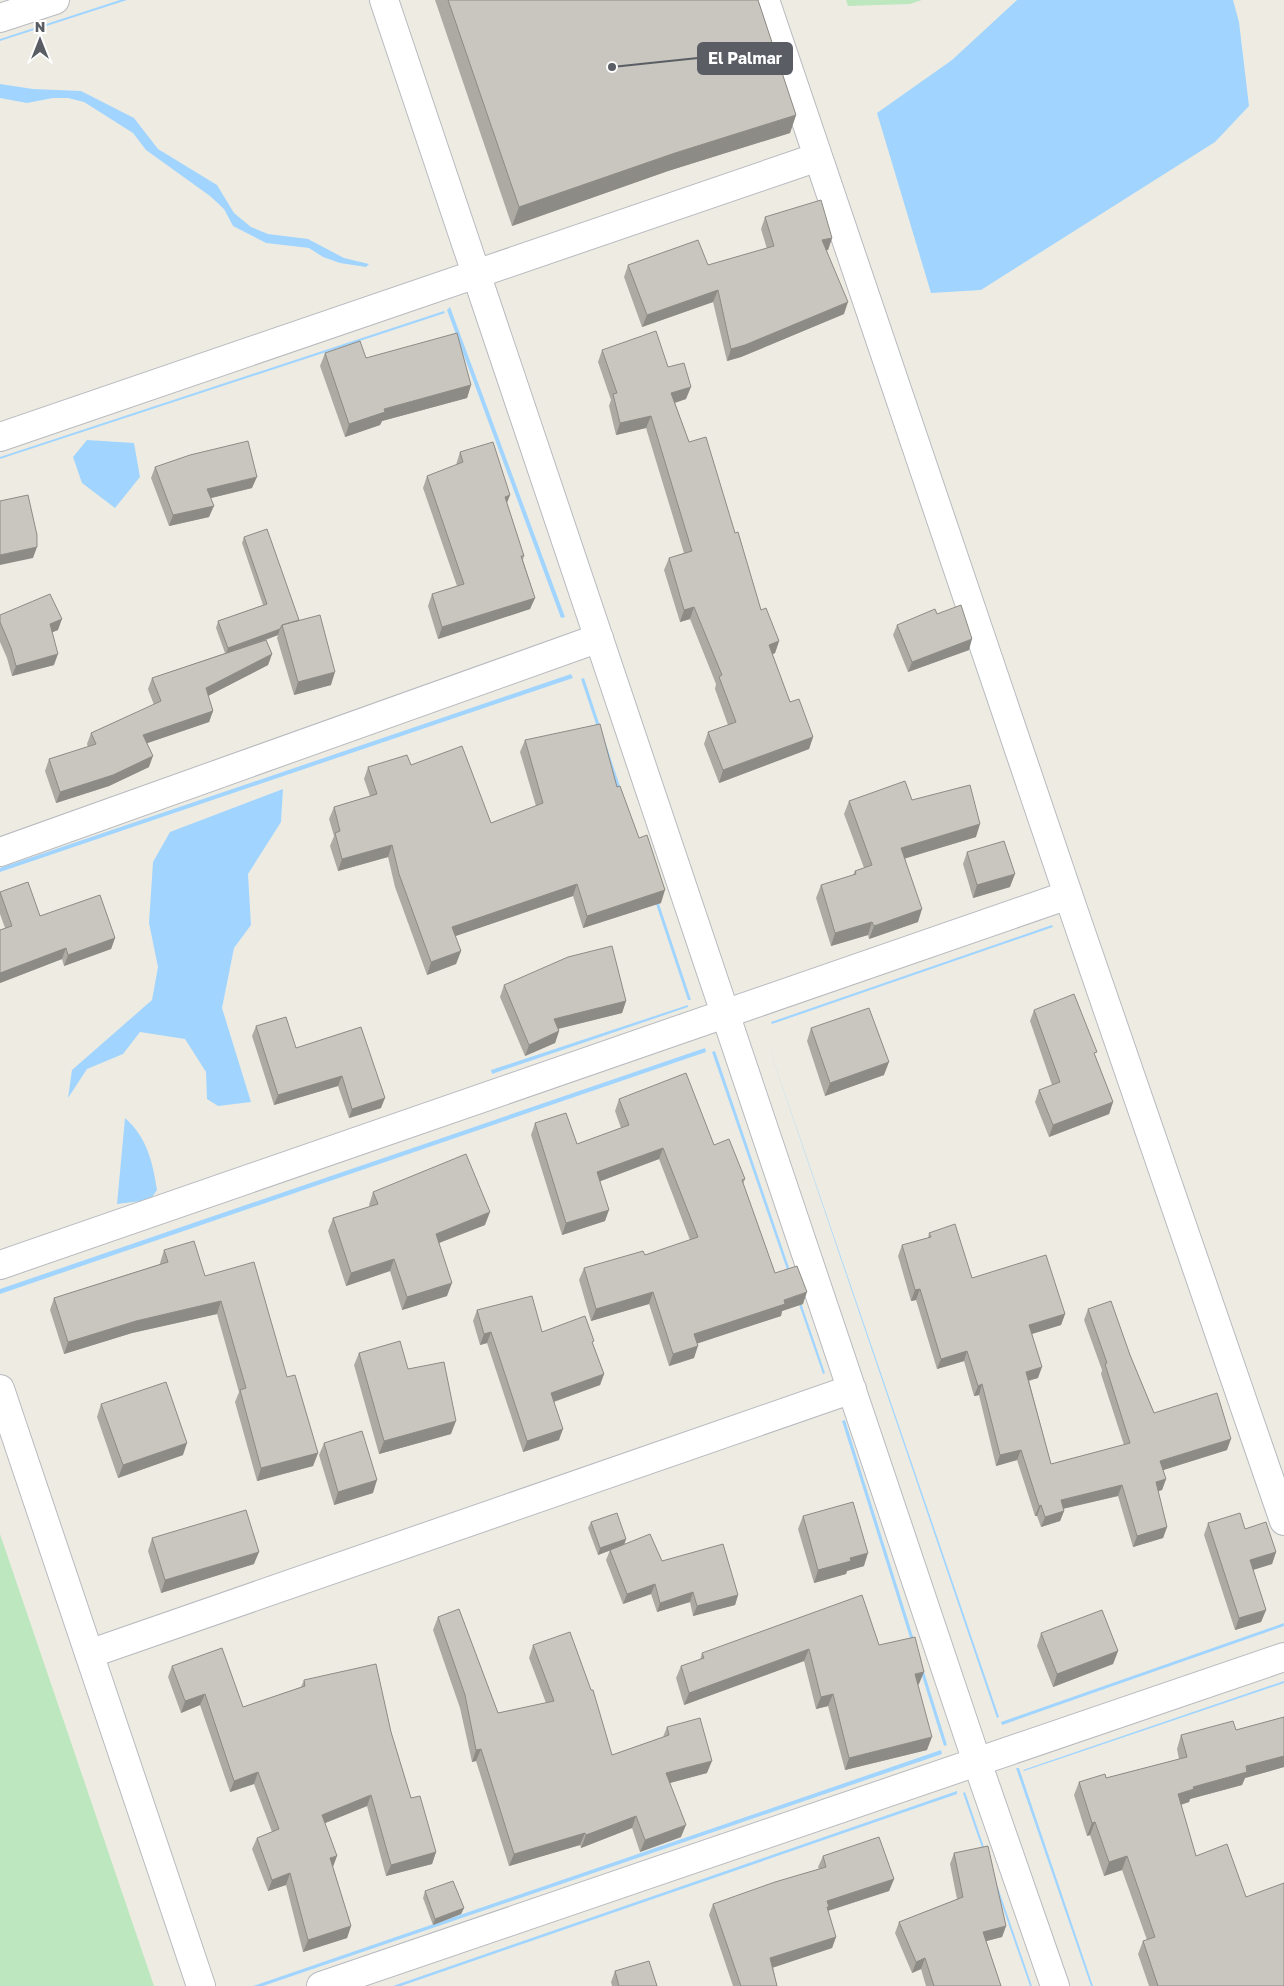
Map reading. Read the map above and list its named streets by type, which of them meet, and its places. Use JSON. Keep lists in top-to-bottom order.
{
  "places": ["El Palmar"],
  "north": "top"
}
